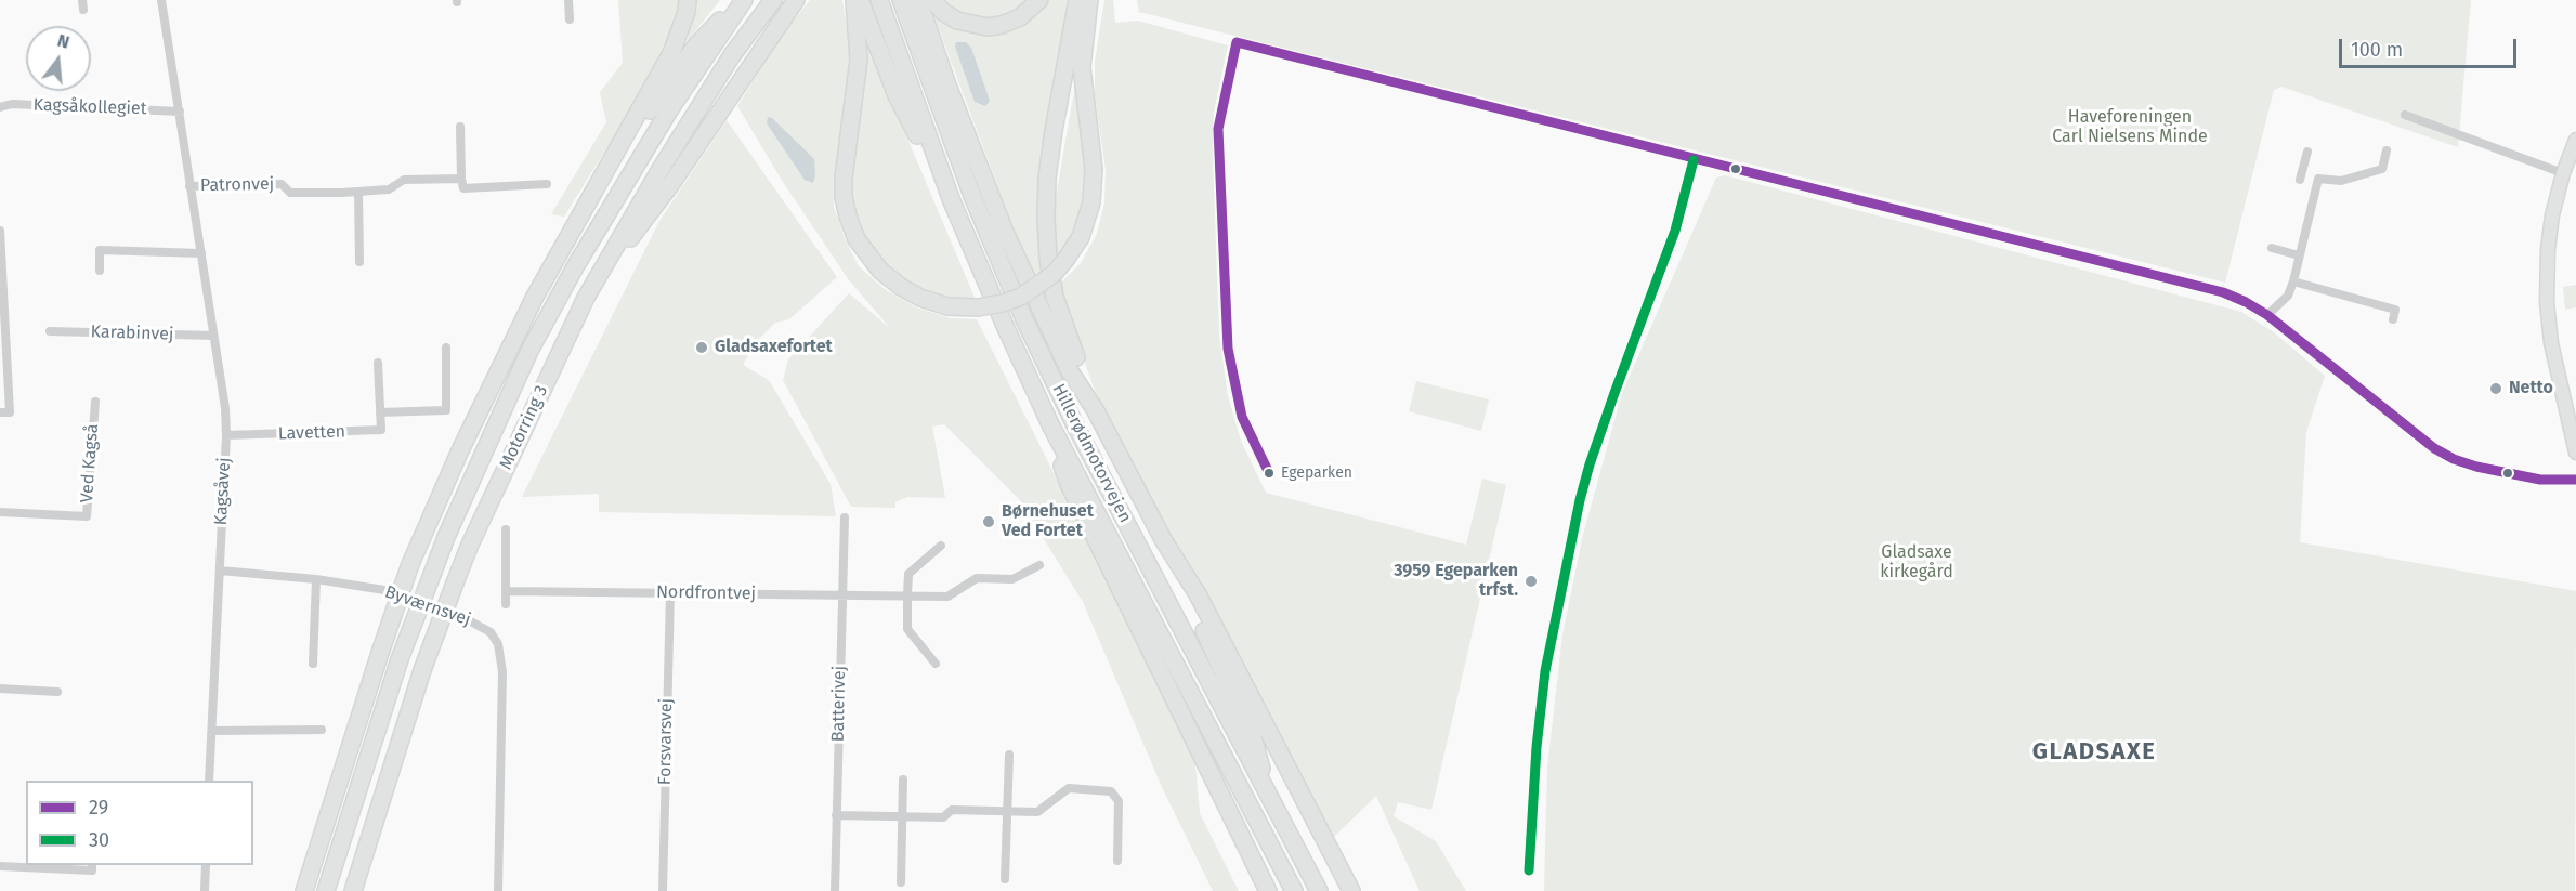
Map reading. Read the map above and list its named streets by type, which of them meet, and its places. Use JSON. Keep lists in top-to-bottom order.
{
  "streets": {
    "highway": ["Motorring 3", "Hillerødmotorvejen"],
    "street": [
      "Kagsåkollegiet",
      "Patronvej",
      "Karabinvej",
      "Lavetten",
      "Ved Kagså",
      "Kagsåvej",
      "Nordfrontvej",
      "Byværnsvej",
      "Batterivej",
      "Forsvarsvej"
    ]
  },
  "crossings": [
    ["Kagsåkollegiet", "Kagsåvej"],
    ["Patronvej", "Kagsåvej"],
    ["Karabinvej", "Kagsåvej"],
    ["Lavetten", "Kagsåvej"],
    ["Kagsåvej", "Byværnsvej"],
    ["Nordfrontvej", "Batterivej"],
    ["Nordfrontvej", "Forsvarsvej"]
  ],
  "districts": ["GLADSAXE"],
  "parks": ["Haveforeningen Carl Nielsens Minde", "Gladsaxe kirkegård"],
  "places": [
    "Gladsaxefortet",
    "Netto",
    "Egeparken",
    "Børnehuset Ved Fortet",
    "3959 Egeparken trfst."
  ],
  "lines": ["transit line 29", "transit line 30"],
  "legend": ["29", "30"],
  "scale_bar": "100 m",
  "north": "top"
}
